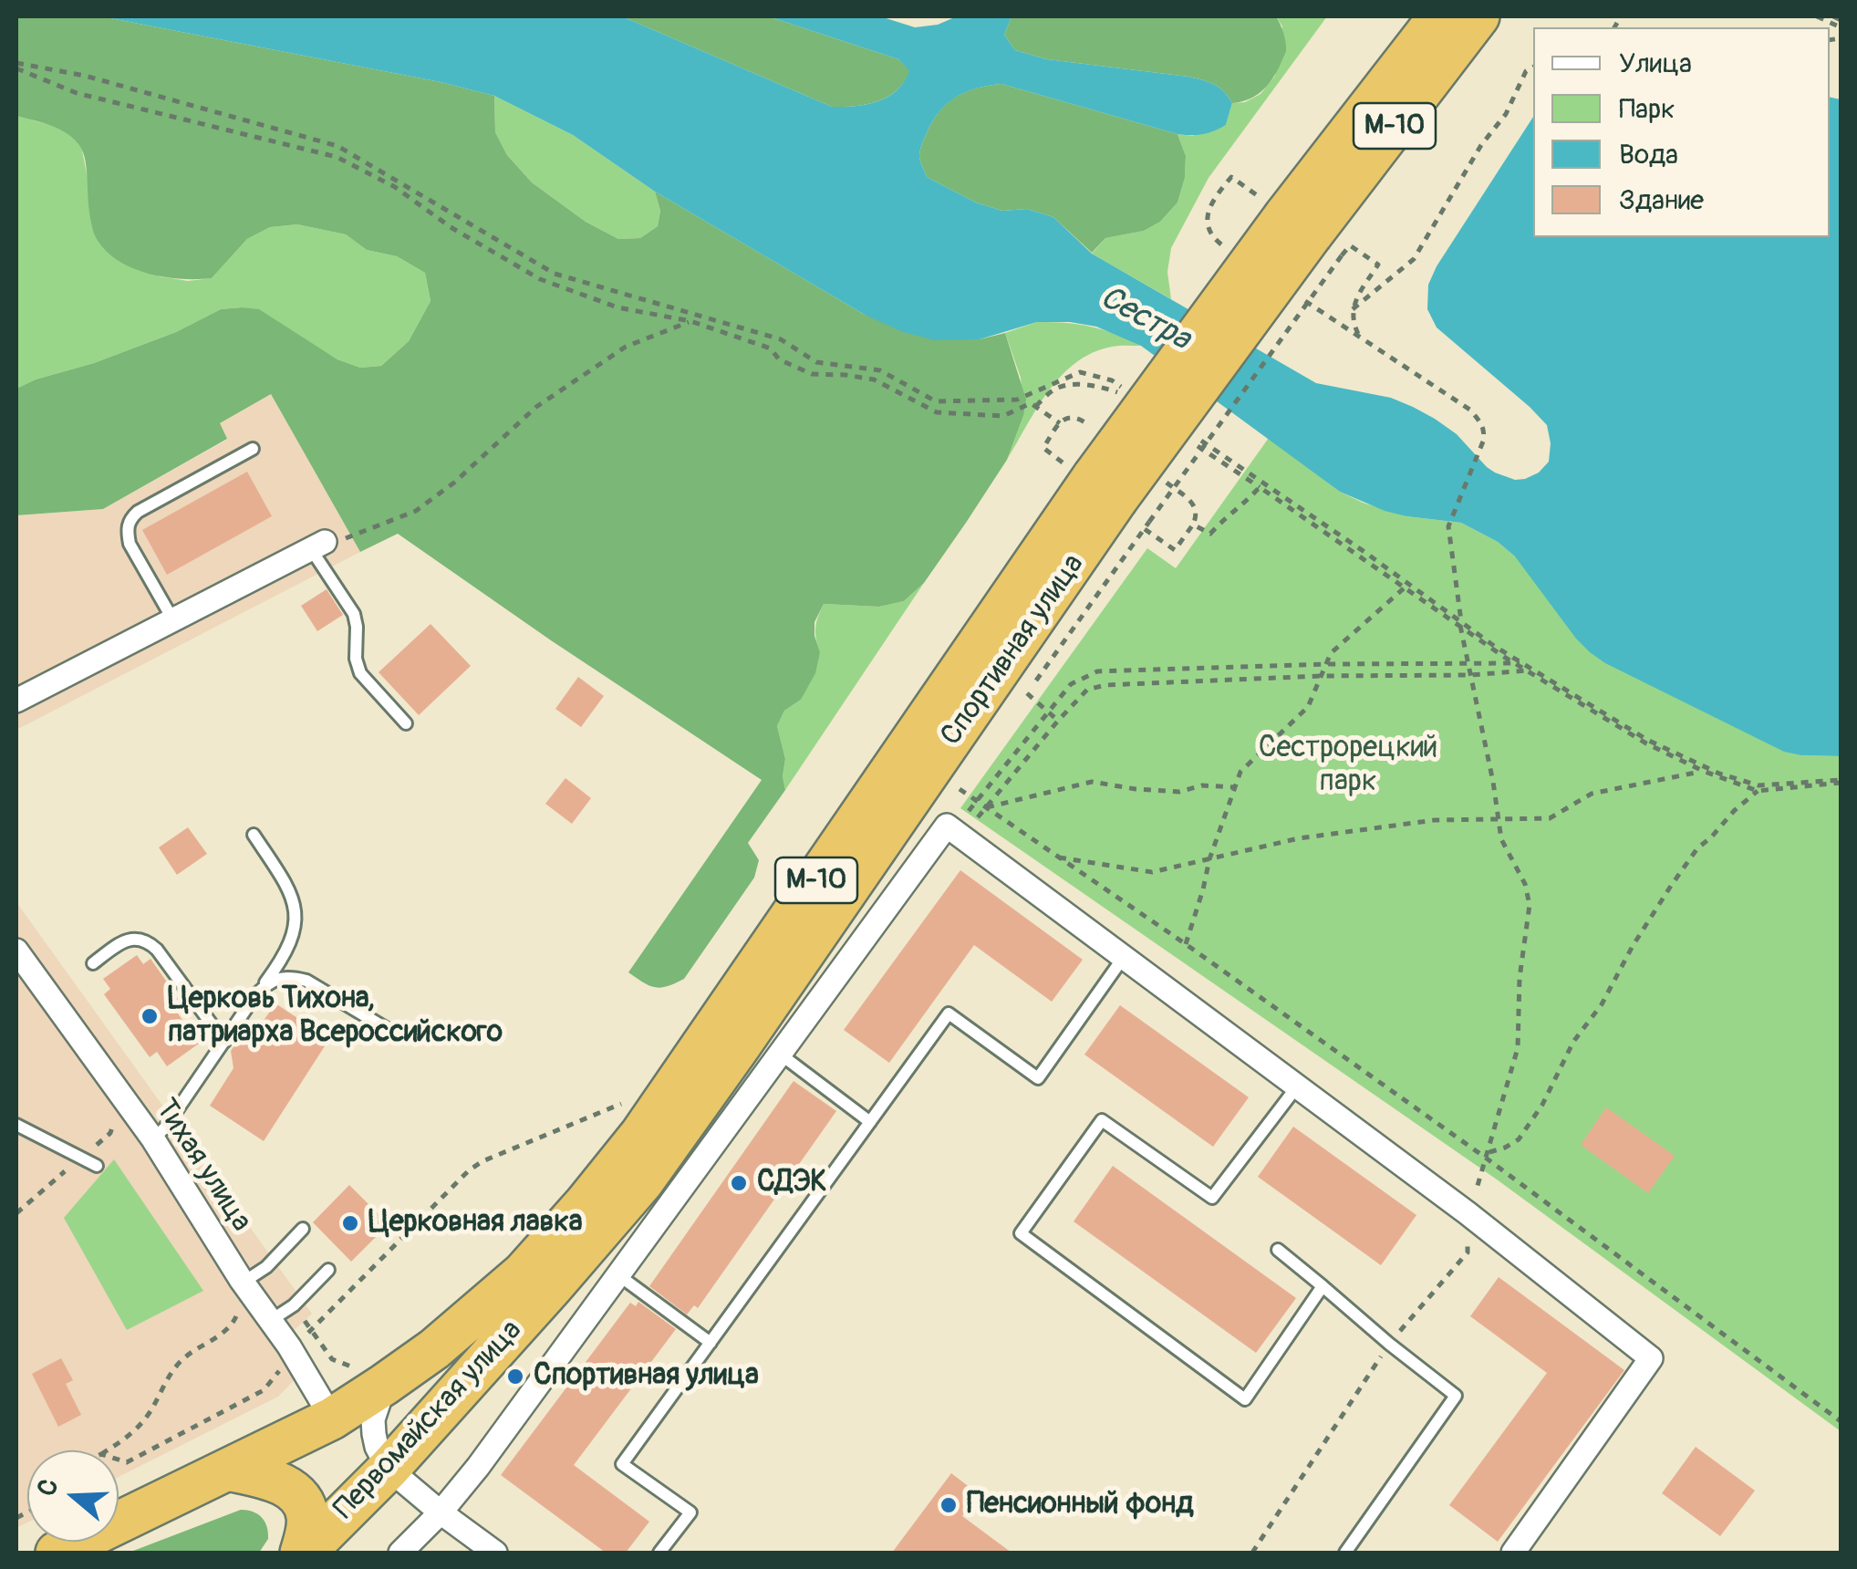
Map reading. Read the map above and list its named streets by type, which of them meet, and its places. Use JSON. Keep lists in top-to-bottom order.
{
  "streets": {
    "highway": ["М-10", "Спортивная улица", "Первомайская улица"],
    "street": ["Тихая улица"]
  },
  "crossings": [
    ["Спортивная улица", "Первомайская улица"],
    ["Тихая улица", "Первомайская улица"]
  ],
  "water": ["Сестра"],
  "parks": ["Сестрорецкий парк"],
  "places": [
    "Церковь Тихона, патриарха Всероссийского",
    "СДЭК",
    "Церковная лавка",
    "Спортивная улица",
    "Пенсионный фонд"
  ],
  "legend": [
    "Улица",
    "Парк",
    "Вода",
    "Здание"
  ],
  "north": "left"
}
